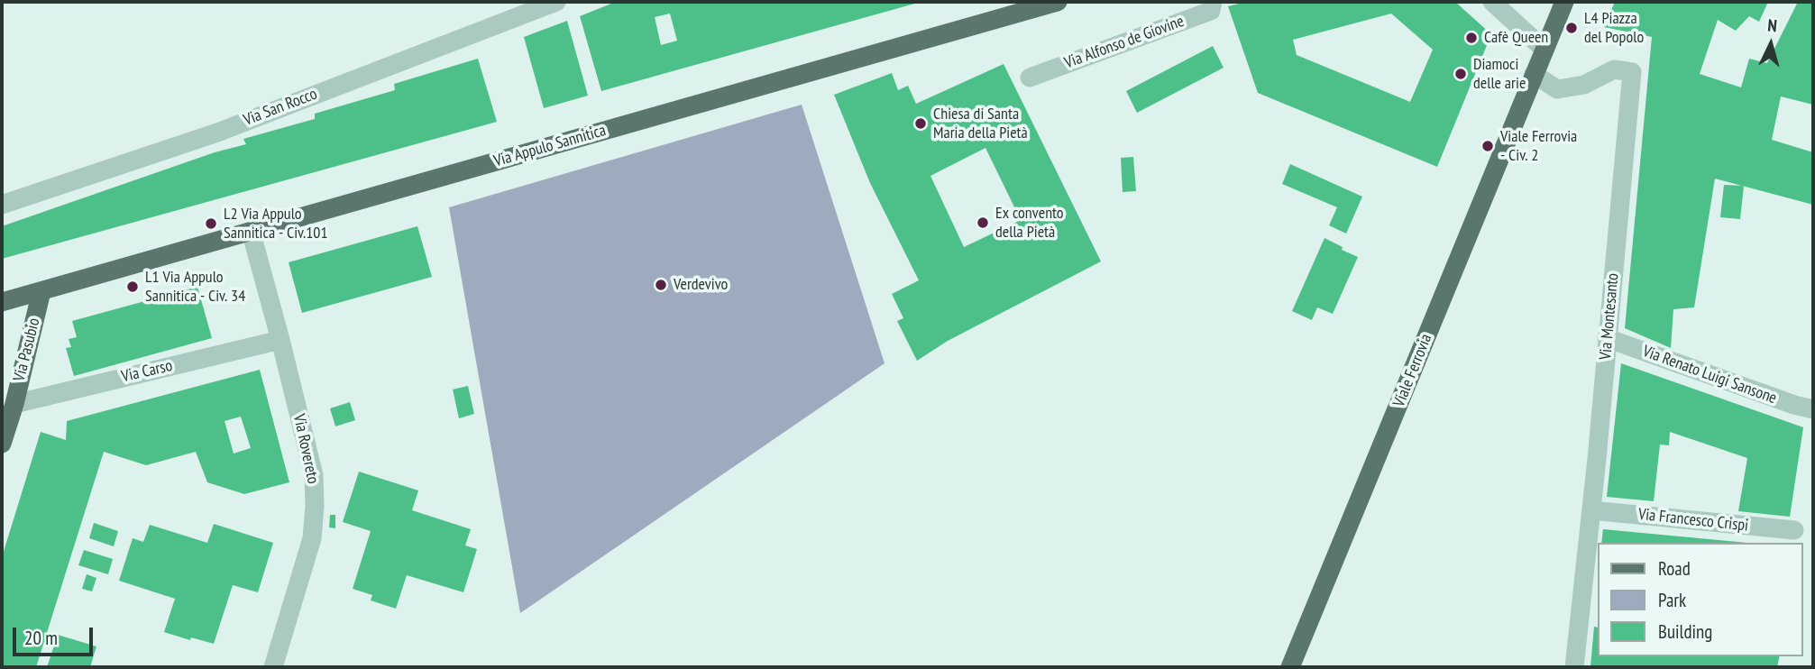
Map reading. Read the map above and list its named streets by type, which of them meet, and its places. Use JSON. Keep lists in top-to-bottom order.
{
  "streets": {
    "main road": ["Via Appulo Sannitica", "Via Pasubio", "Viale Ferrovia"],
    "street": [
      "Via Alfonso de Giovine",
      "Via San Rocco",
      "Via Montesanto",
      "Via Carso",
      "Via Renato Luigi Sansone",
      "Via Rovereto",
      "Via Francesco Crispi"
    ]
  },
  "crossings": [
    ["Via Appulo Sannitica", "Via Pasubio"],
    ["Via Appulo Sannitica", "Via Rovereto"],
    ["Via Montesanto", "Viale Ferrovia"],
    ["Via Montesanto", "Via Renato Luigi Sansone"],
    ["Via Montesanto", "Via Francesco Crispi"],
    ["Via Pasubio", "Via Carso"],
    ["Via Carso", "Via Rovereto"]
  ],
  "places": [
    "L4 Piazza del Popolo",
    "Cafè Queen",
    "Diamoci delle arie",
    "Chiesa di Santa Maria della Pietà",
    "Viale Ferrovia - Civ. 2",
    "Ex convento della Pietà",
    "L2 Via Appulo Sannitica - Civ.101",
    "Verdevivo",
    "L1 Via Appulo Sannitica - Civ. 34"
  ],
  "legend": ["Road", "Park", "Building"],
  "scale_bar": "20 m",
  "north": "top"
}
